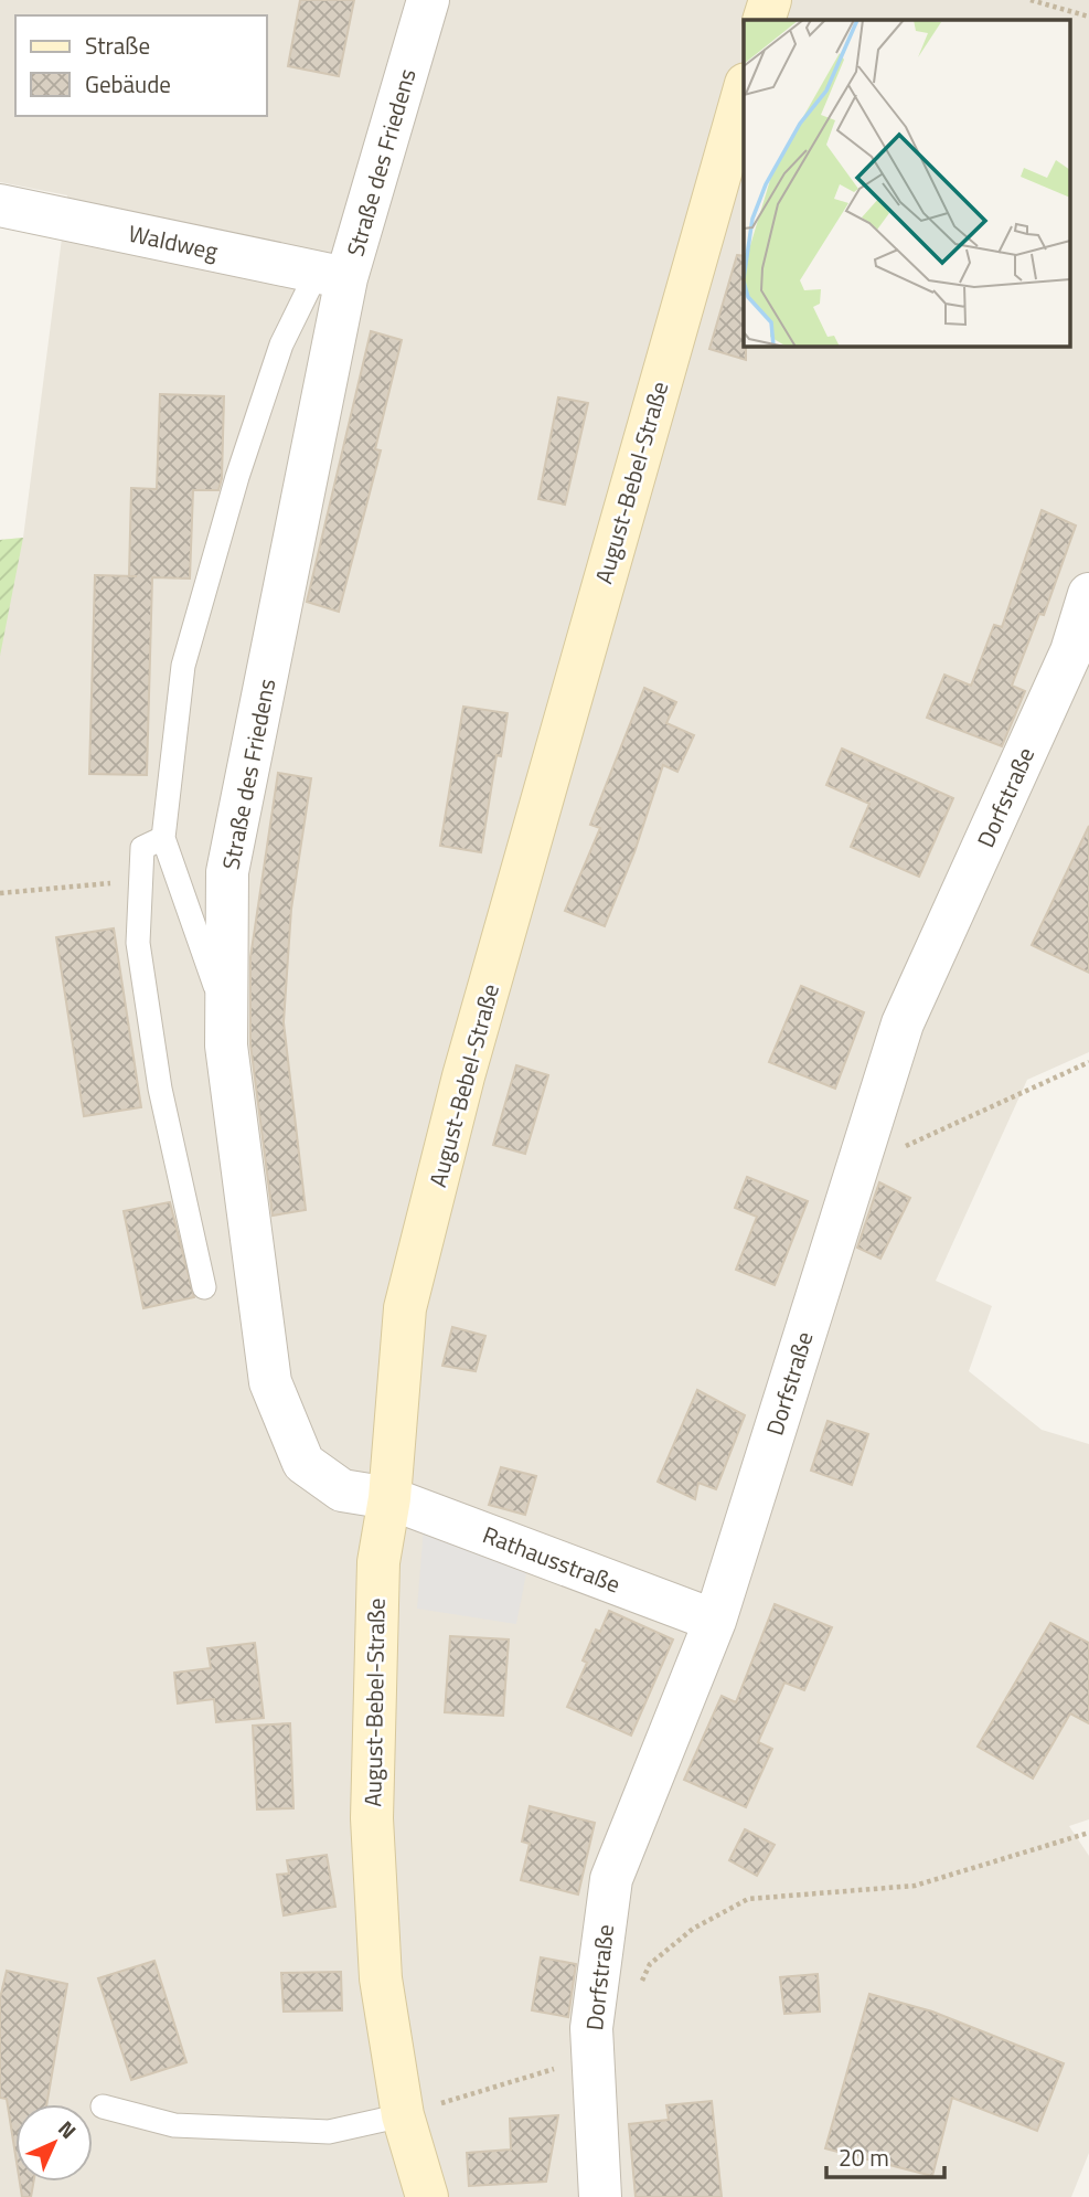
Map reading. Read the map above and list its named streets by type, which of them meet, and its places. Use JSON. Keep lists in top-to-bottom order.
{
  "streets": {
    "main road": ["August-Bebel-Straße"],
    "street": [
      "Straße des Friedens",
      "Waldweg",
      "Dorfstraße",
      "Rathausstraße"
    ]
  },
  "crossings": [
    ["Straße des Friedens", "Waldweg"],
    ["Straße des Friedens", "August-Bebel-Straße"],
    ["Straße des Friedens", "Rathausstraße"],
    ["August-Bebel-Straße", "Rathausstraße"],
    ["Dorfstraße", "Rathausstraße"]
  ],
  "legend": ["Straße", "Gebäude"],
  "scale_bar": "20 m",
  "north": "top right"
}
